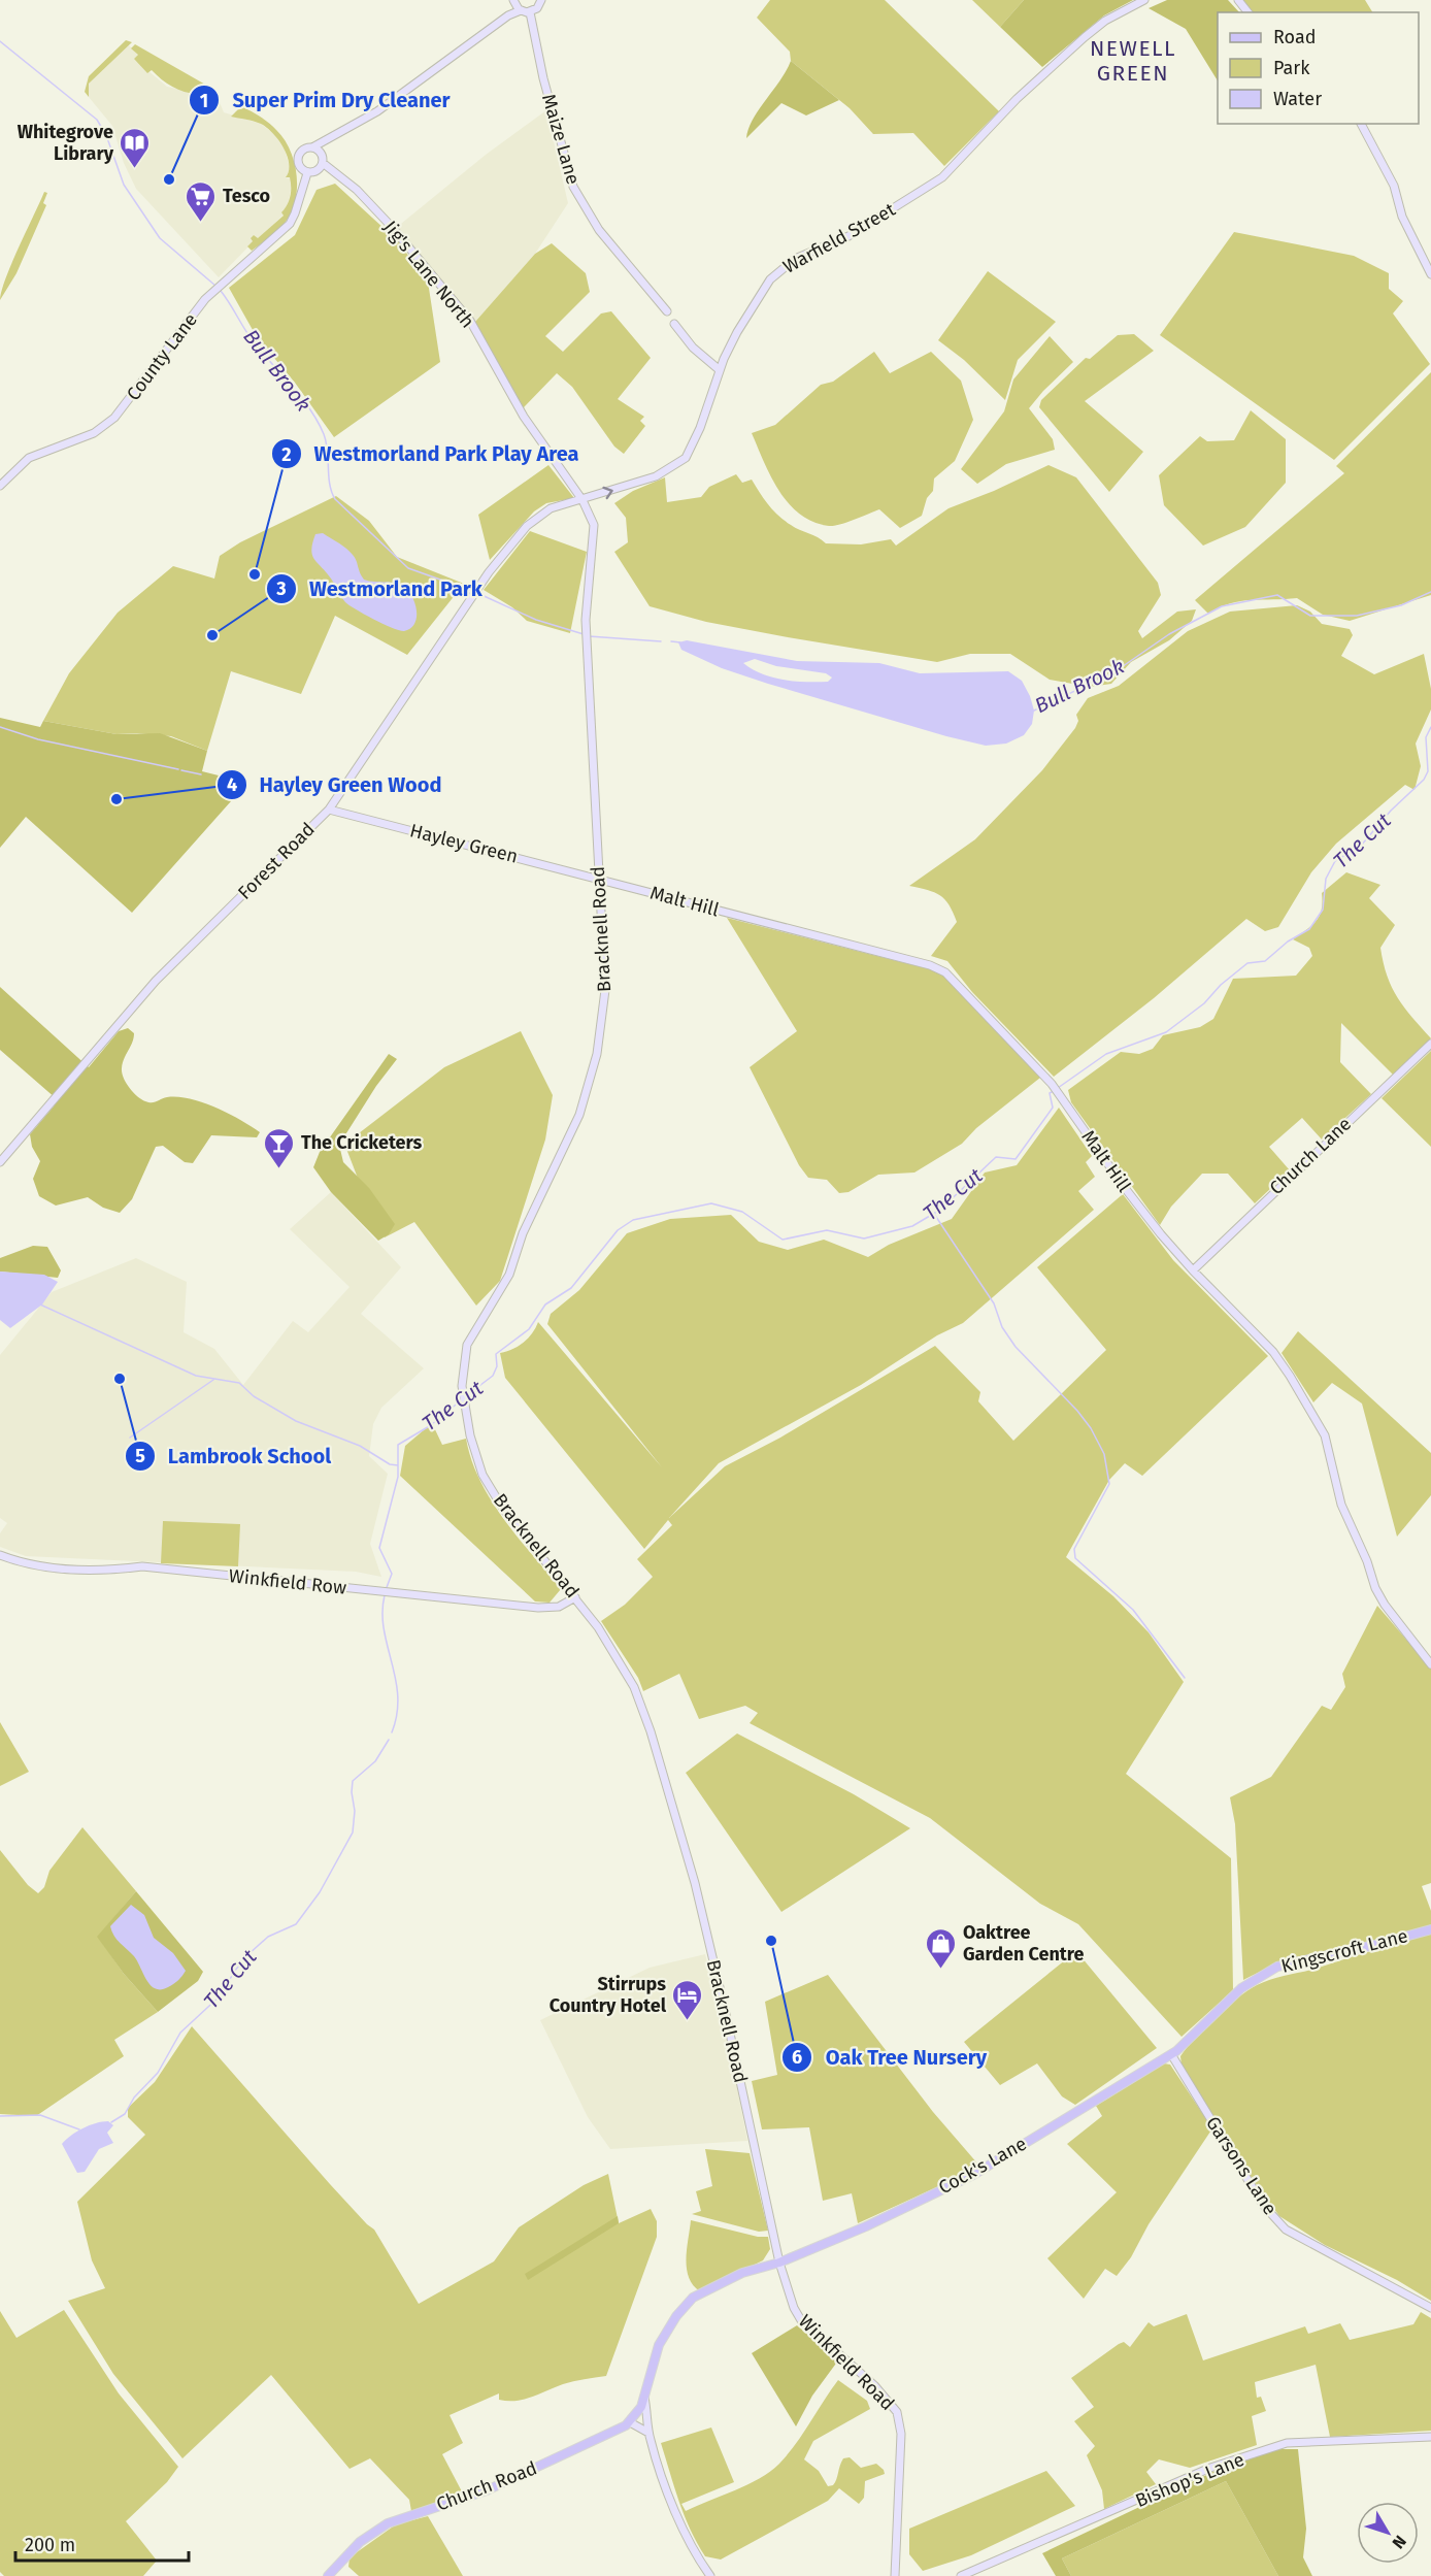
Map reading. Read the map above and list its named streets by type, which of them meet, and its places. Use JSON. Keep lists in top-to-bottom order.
{
  "streets": {
    "main road": ["Kingscroft Lane", "Cock's Lane", "Church Road"],
    "street": [
      "Maize Lane",
      "Warfield Street",
      "Jig's Lane North",
      "County Lane",
      "Hayley Green",
      "Forest Road",
      "Malt Hill",
      "Bracknell Road",
      "Church Lane",
      "Winkfield Row",
      "Garsons Lane",
      "Winkfield Road",
      "Bishop's Lane"
    ]
  },
  "crossings": [
    ["Warfield Street", "Jig's Lane North"],
    ["Warfield Street", "Forest Road"],
    ["Warfield Street", "Bracknell Road"],
    ["Jig's Lane North", "County Lane"],
    ["Jig's Lane North", "Forest Road"],
    ["Jig's Lane North", "Bracknell Road"],
    ["Hayley Green", "Forest Road"],
    ["Hayley Green", "Malt Hill"],
    ["Hayley Green", "Bracknell Road"],
    ["Forest Road", "Bracknell Road"],
    ["Malt Hill", "Bracknell Road"],
    ["Malt Hill", "Church Lane"],
    ["Bracknell Road", "Winkfield Row"],
    ["Bracknell Road", "Cock's Lane"],
    ["Bracknell Road", "Winkfield Road"],
    ["Kingscroft Lane", "Cock's Lane"],
    ["Kingscroft Lane", "Garsons Lane"],
    ["Cock's Lane", "Garsons Lane"],
    ["Cock's Lane", "Winkfield Road"]
  ],
  "districts": ["NEWELL GREEN"],
  "water": ["Bull Brook", "The Cut"],
  "places": {
    "library": ["Whitegrove Library"],
    "other": [
      "Super Prim Dry Cleaner",
      "Westmorland Park Play Area",
      "Westmorland Park",
      "Hayley Green Wood",
      "Lambrook School",
      "Oak Tree Nursery"
    ],
    "supermarket": ["Tesco"],
    "bar": ["The Cricketers"],
    "shop": ["Oaktree Garden Centre"],
    "hotel": ["Stirrups Country Hotel"]
  },
  "legend": ["Road", "Park", "Water"],
  "scale_bar": "200 m",
  "north": "bottom right"
}
